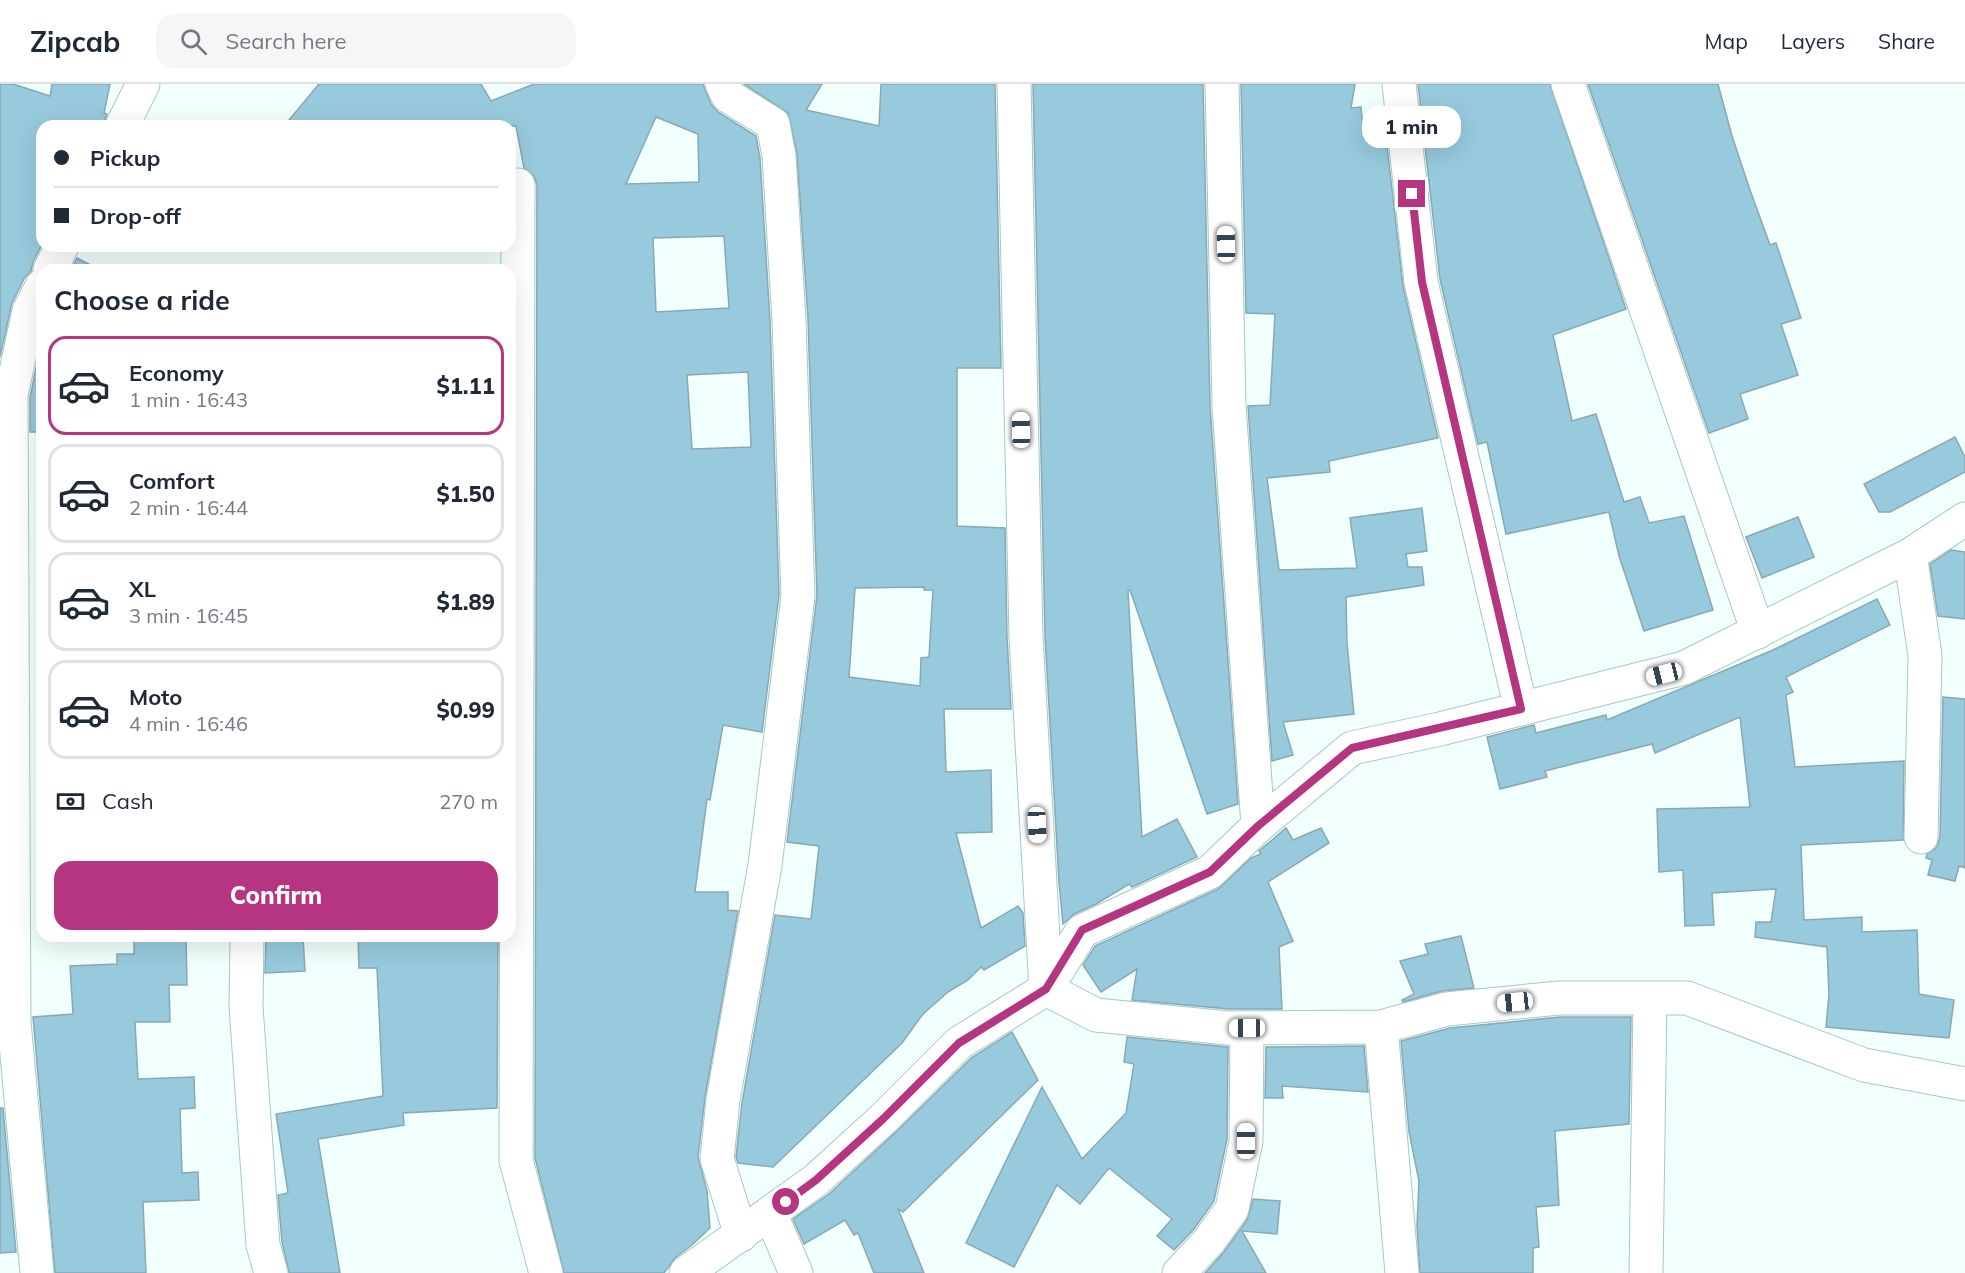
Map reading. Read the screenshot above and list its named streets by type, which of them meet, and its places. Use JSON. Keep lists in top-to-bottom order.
{
  "page": {
    "header": "Zipcab",
    "search": "Search here",
    "nav": ["Map", "Layers", "Share"],
    "bubble": "1 min",
    "banner": ["Pickup", "Drop-off"],
    "heading": "Choose a ride",
    "list": [
      {
        "name": "Economy",
        "note": "1 min · 16:43",
        "value": "$1.11"
      },
      {
        "name": "Comfort",
        "note": "2 min · 16:44",
        "value": "$1.50"
      },
      {
        "name": "XL",
        "note": "3 min · 16:45",
        "value": "$1.89"
      },
      {
        "name": "Moto",
        "note": "4 min · 16:46",
        "value": "$0.99"
      }
    ],
    "pay": ["Cash", "270 m"],
    "buttons": "Confirm"
  }
}
